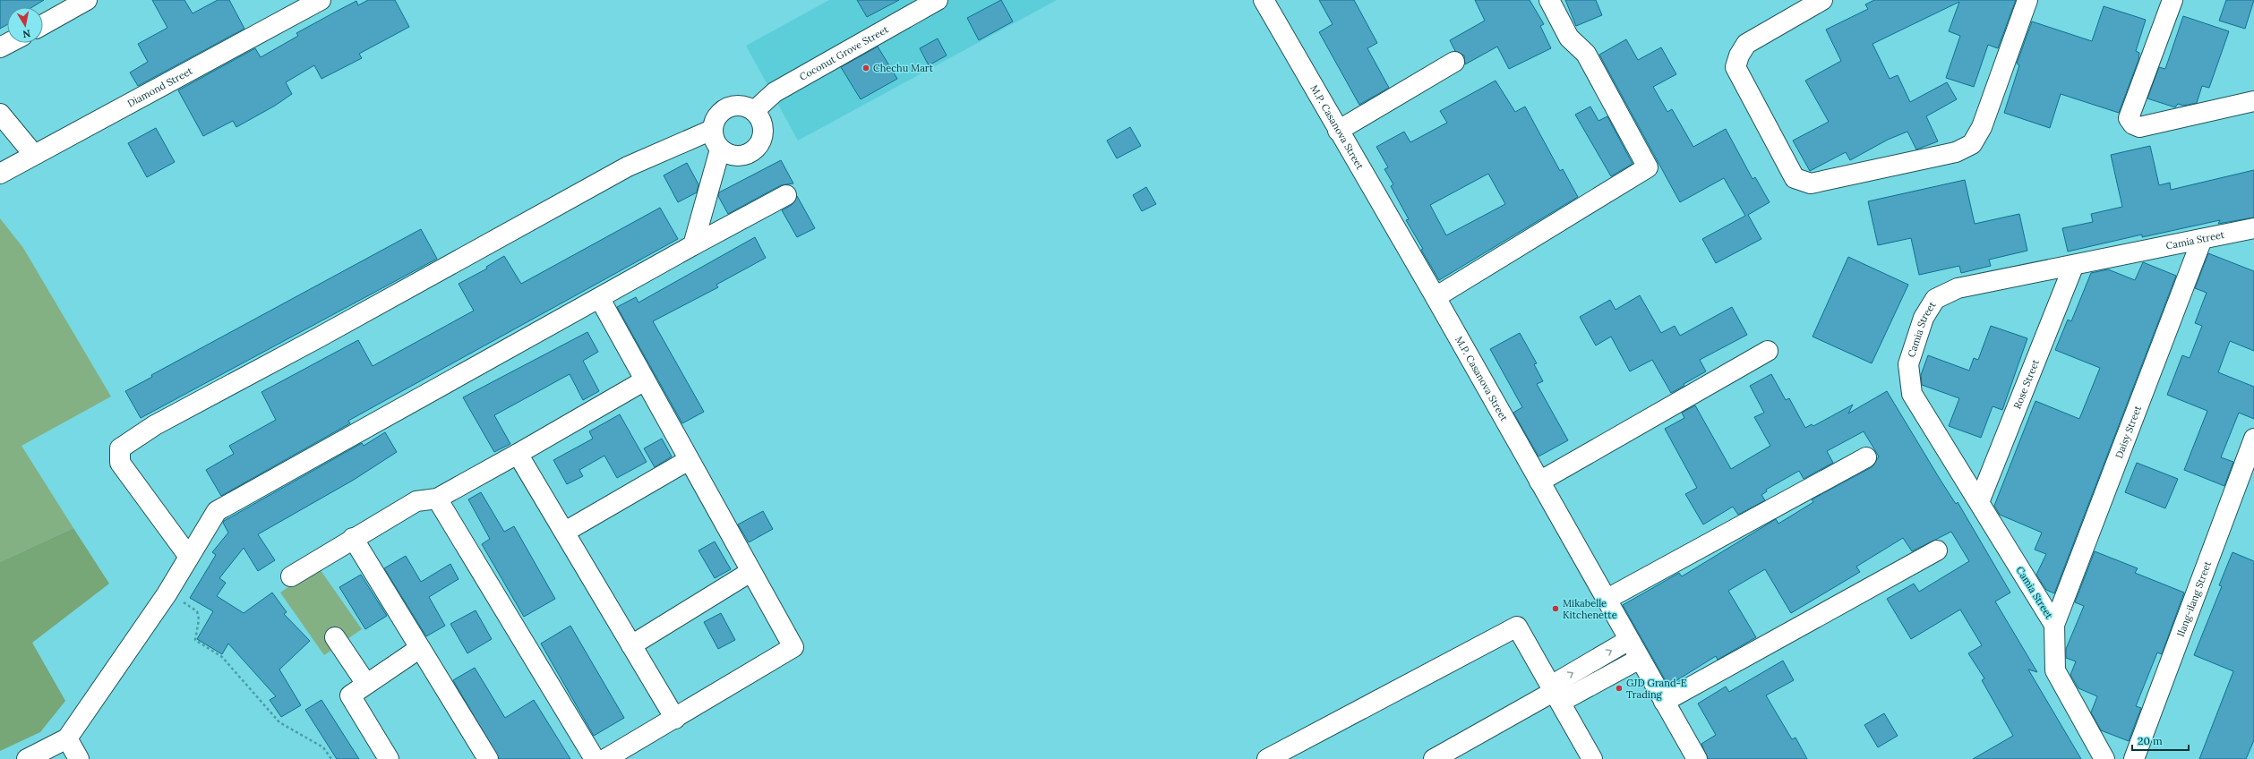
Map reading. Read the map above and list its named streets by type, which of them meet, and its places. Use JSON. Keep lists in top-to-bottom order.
{
  "streets": {
    "street": [
      "Coconut Grove Street",
      "Diamond Street",
      "M.P. Casanova Street",
      "Camia Street",
      "Rose Street",
      "Daisy Street",
      "Ilang-ilang Street"
    ]
  },
  "crossings": [
    ["Camia Street", "Rose Street"],
    ["Camia Street", "Daisy Street"]
  ],
  "places": ["Chechu Mart", "Mikabelle Kitchenette", "GJD Grand-E Trading"],
  "scale_bar": "20 m",
  "north": "bottom"
}
